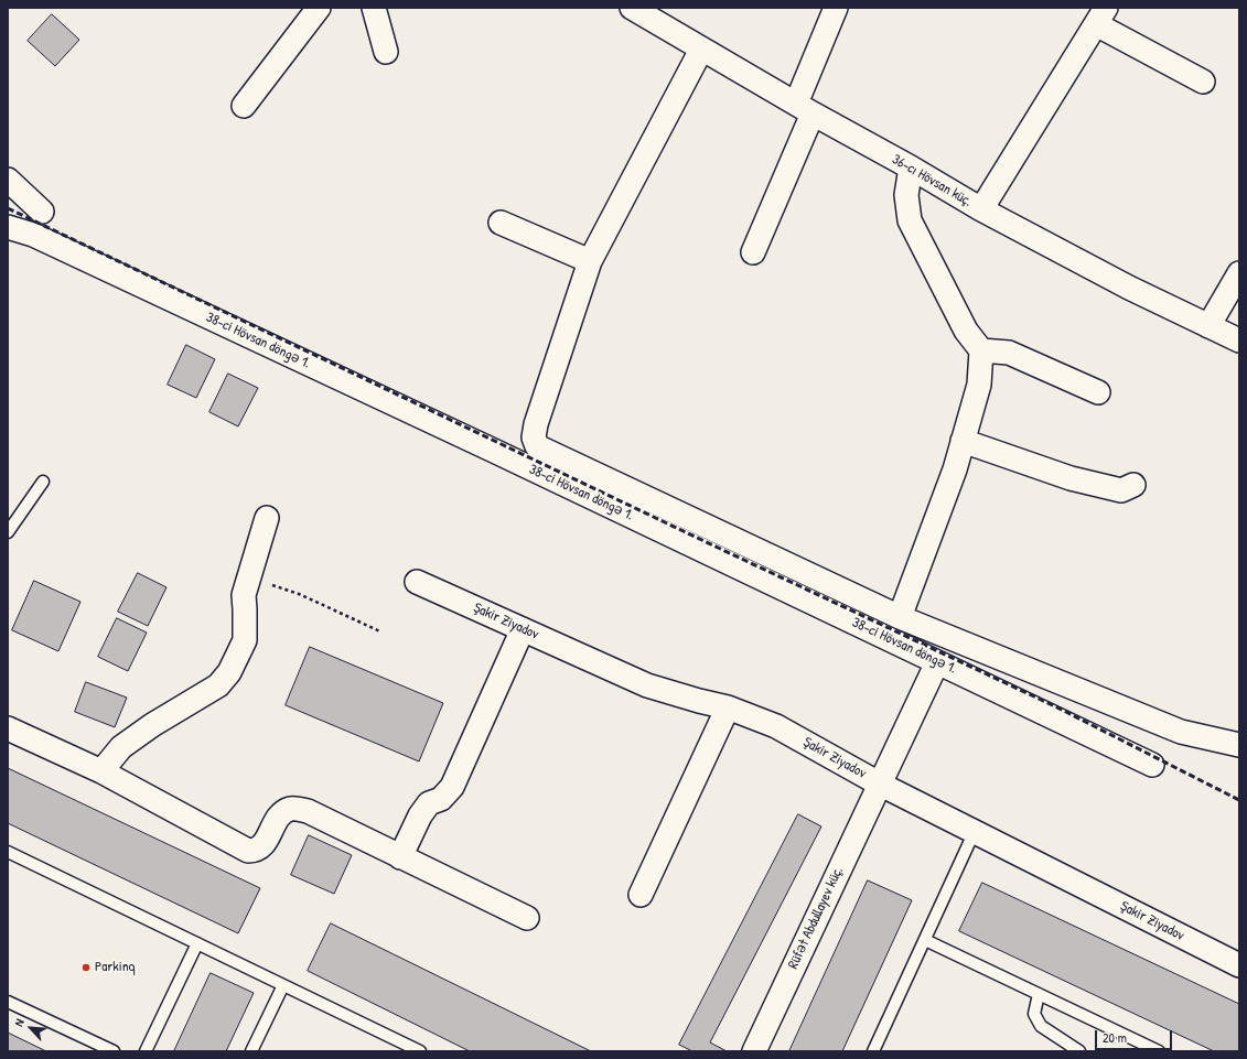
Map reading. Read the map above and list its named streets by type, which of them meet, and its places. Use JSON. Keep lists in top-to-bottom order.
{
  "streets": {
    "street": [
      "36-cı Hövsan küç.",
      "38-ci Hövsan döngə 1.",
      "Şakir Ziyadov",
      "Rüfət Abdullayev küç."
    ]
  },
  "crossings": [
    ["38-ci Hövsan döngə 1.", "Rüfət Abdullayev küç."],
    ["Şakir Ziyadov", "Rüfət Abdullayev küç."]
  ],
  "places": ["Parkinq"],
  "scale_bar": "20 m",
  "north": "top left"
}
